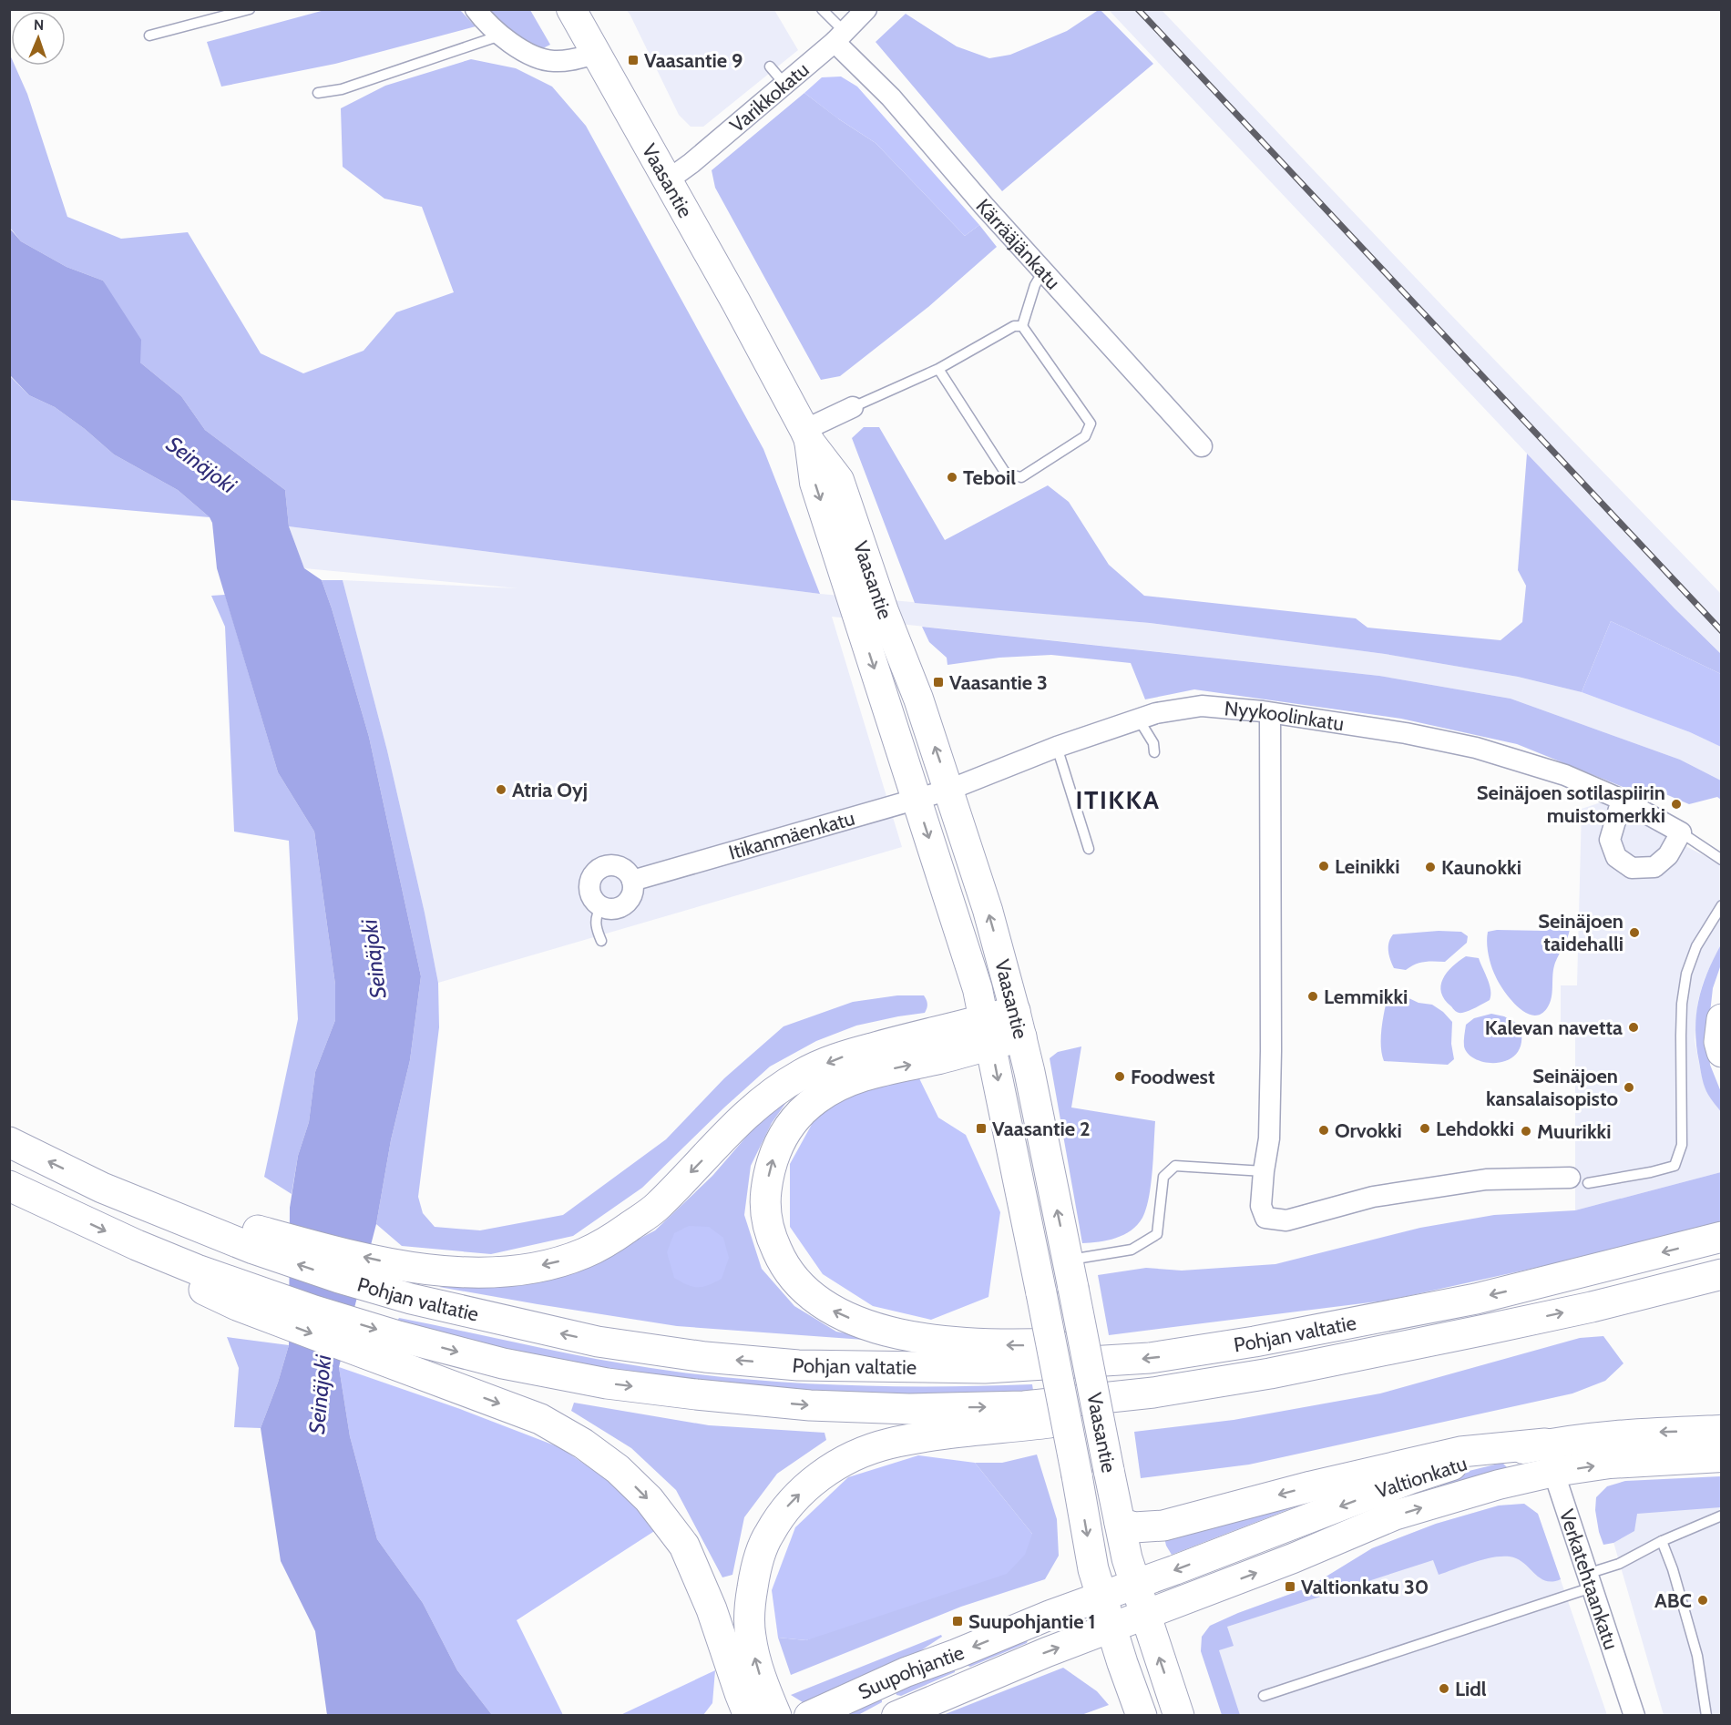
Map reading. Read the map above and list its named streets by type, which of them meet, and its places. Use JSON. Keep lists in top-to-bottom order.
{
  "streets": {
    "main road": [
      "Vaasantie",
      "Pohjan valtatie",
      "Valtionkatu",
      "Suupohjantie"
    ],
    "street": [
      "Varikkokatu",
      "Kärrääjänkatu",
      "Nyykoolinkatu",
      "Itikanmäenkatu",
      "Verkatehtaankatu"
    ]
  },
  "crossings": [
    ["Varikkokatu", "Vaasantie"],
    ["Varikkokatu", "Kärrääjänkatu"],
    ["Vaasantie", "Nyykoolinkatu"],
    ["Vaasantie", "Itikanmäenkatu"],
    ["Vaasantie", "Valtionkatu"],
    ["Vaasantie", "Suupohjantie"],
    ["Nyykoolinkatu", "Itikanmäenkatu"],
    ["Valtionkatu", "Verkatehtaankatu"],
    ["Valtionkatu", "Suupohjantie"]
  ],
  "districts": ["ITIKKA"],
  "water": ["Seinäjoki"],
  "places": {
    "transit": [
      "Vaasantie 9",
      "Vaasantie 3",
      "Vaasantie 2",
      "Valtionkatu 30",
      "Suupohjantie 1"
    ],
    "other": [
      "Teboil",
      "Atria Oyj",
      "Seinäjoen sotilaspiirin muistomerkki",
      "Leinikki",
      "Kaunokki",
      "Seinäjoen taidehalli",
      "Lemmikki",
      "Kalevan navetta",
      "Foodwest",
      "Seinäjoen kansalaisopisto",
      "Lehdokki",
      "Orvokki",
      "Muurikki",
      "ABC",
      "Lidl"
    ]
  },
  "north": "top"
}
